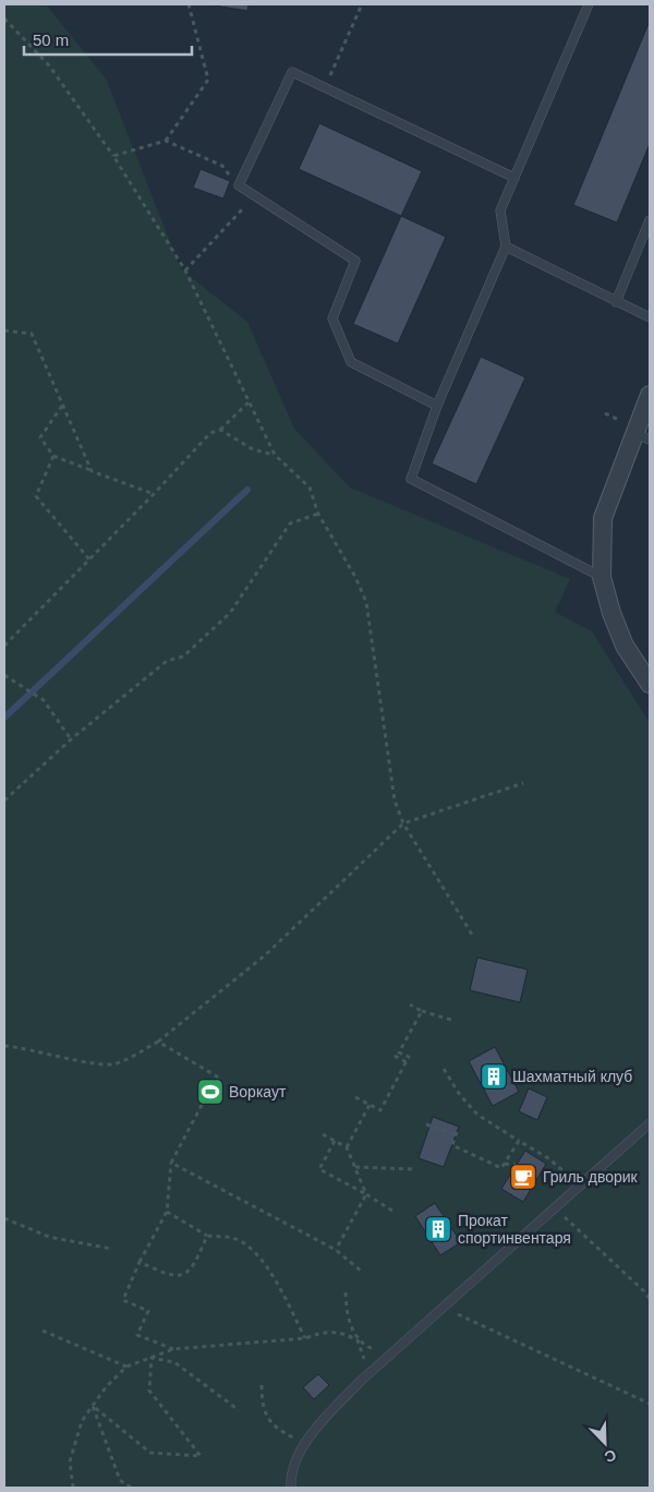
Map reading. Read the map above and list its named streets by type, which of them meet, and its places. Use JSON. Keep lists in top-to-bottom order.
{
  "places": {
    "building": ["Шахматный клуб", "Прокат спортинвентаря"],
    "sports": ["Воркаут"],
    "cafe": ["Гриль дворик"]
  },
  "scale_bar": "50 m",
  "north": "bottom right"
}
